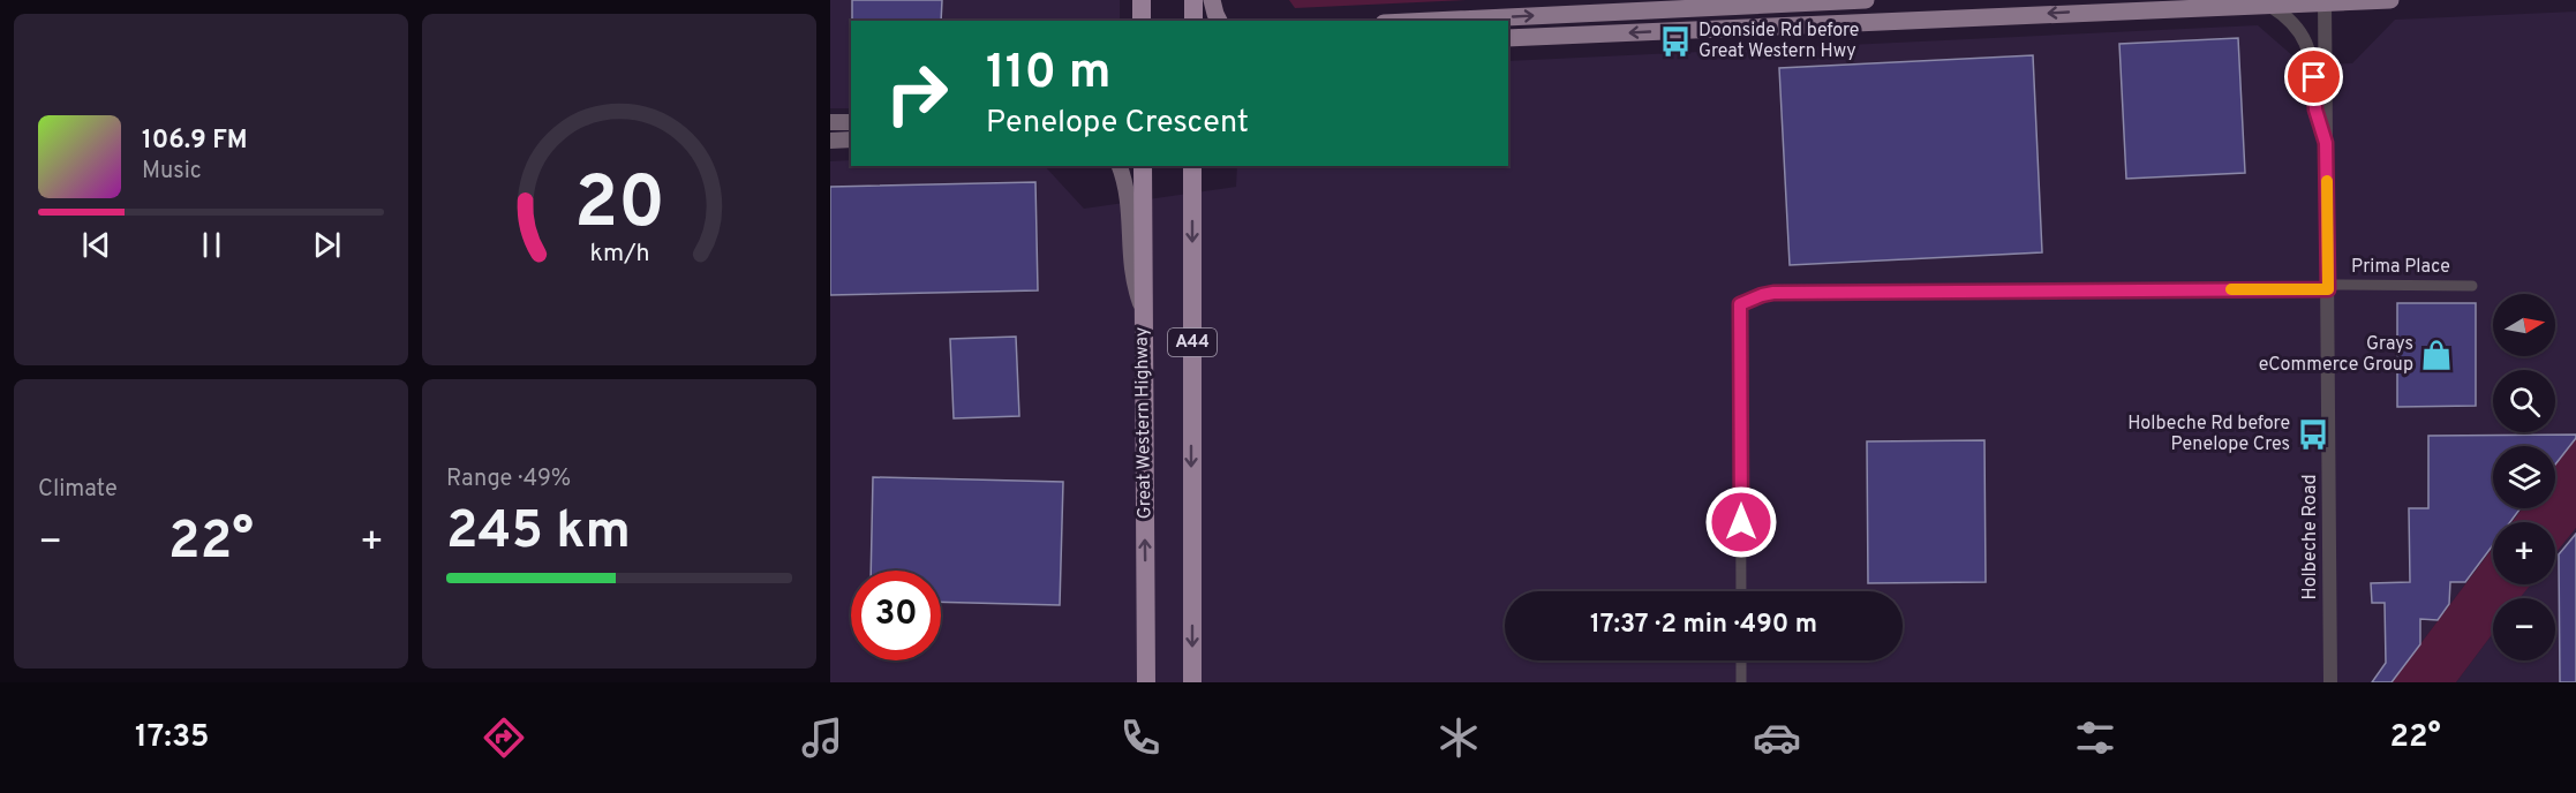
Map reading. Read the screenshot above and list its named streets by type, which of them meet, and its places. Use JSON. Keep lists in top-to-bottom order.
{
  "streets": {
    "highway": ["A44", "Great Western Highway"],
    "street": ["Prima Place", "Holbeche Road"]
  },
  "crossings": [
    ["Prima Place", "Holbeche Road"]
  ],
  "places": {
    "bus stop": ["Doonside Rd before Great Western Hwy", "Holbeche Rd before Penelope Cres"],
    "shop": ["Grays eCommerce Group"]
  },
  "north": "right",
  "page": {
    "turn": ["110 m", "Penelope Crescent"],
    "song": ["106.9 FM", "Music"],
    "map_buttons": ["+", "−"],
    "tile": [
      "Climate",
      ["Range · 49%", "245 km"]
    ],
    "heat": ["−", "22°", "+"],
    "limit": "30",
    "trip": "17:37 · 2 min · 490 m",
    "tabs": ["17:35", "22°"],
    "gauge": ["20", "km/h"]
  }
}
